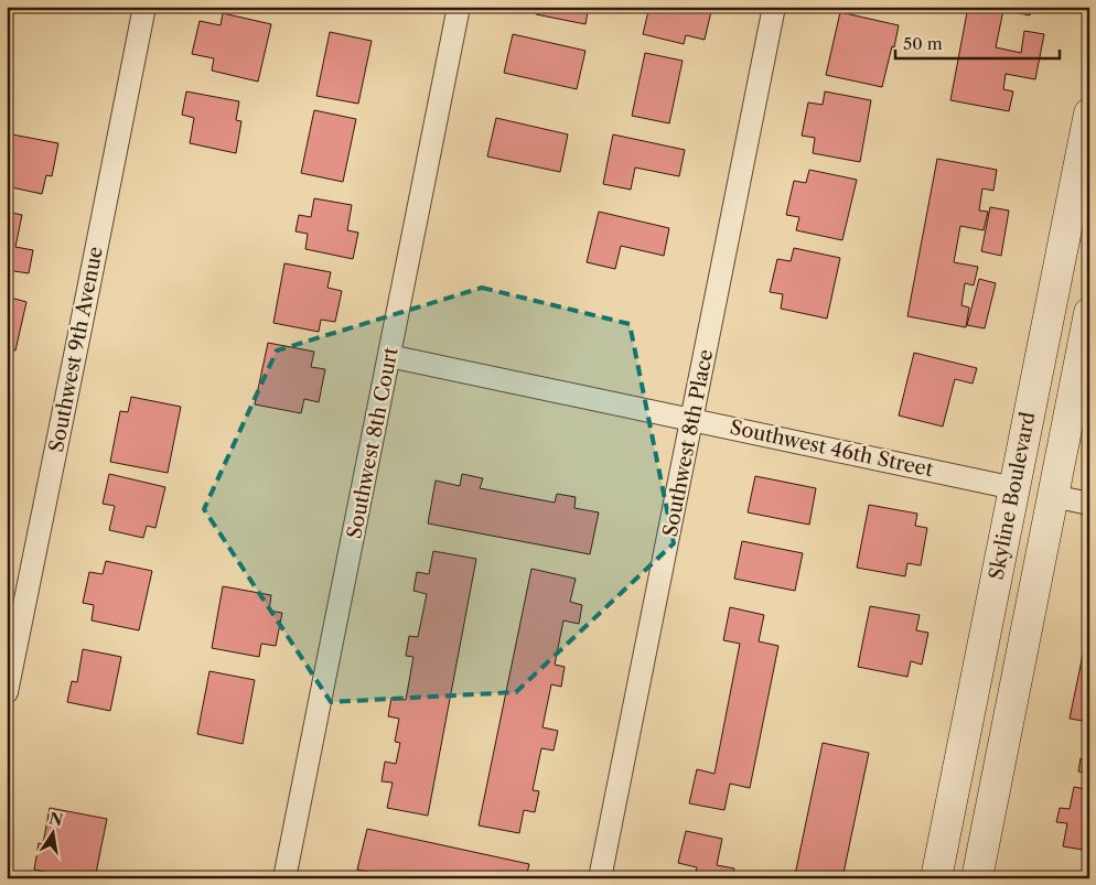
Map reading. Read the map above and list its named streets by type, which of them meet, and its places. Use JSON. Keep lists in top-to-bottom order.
{
  "streets": {
    "street": [
      "Southwest 9th Avenue",
      "Southwest 8th Court",
      "Southwest 8th Place",
      "Southwest 46th Street",
      "Skyline Boulevard"
    ]
  },
  "crossings": [
    ["Southwest 8th Court", "Southwest 46th Street"],
    ["Southwest 8th Place", "Southwest 46th Street"],
    ["Southwest 46th Street", "Skyline Boulevard"]
  ],
  "scale_bar": "50 m",
  "north": "top"
}
